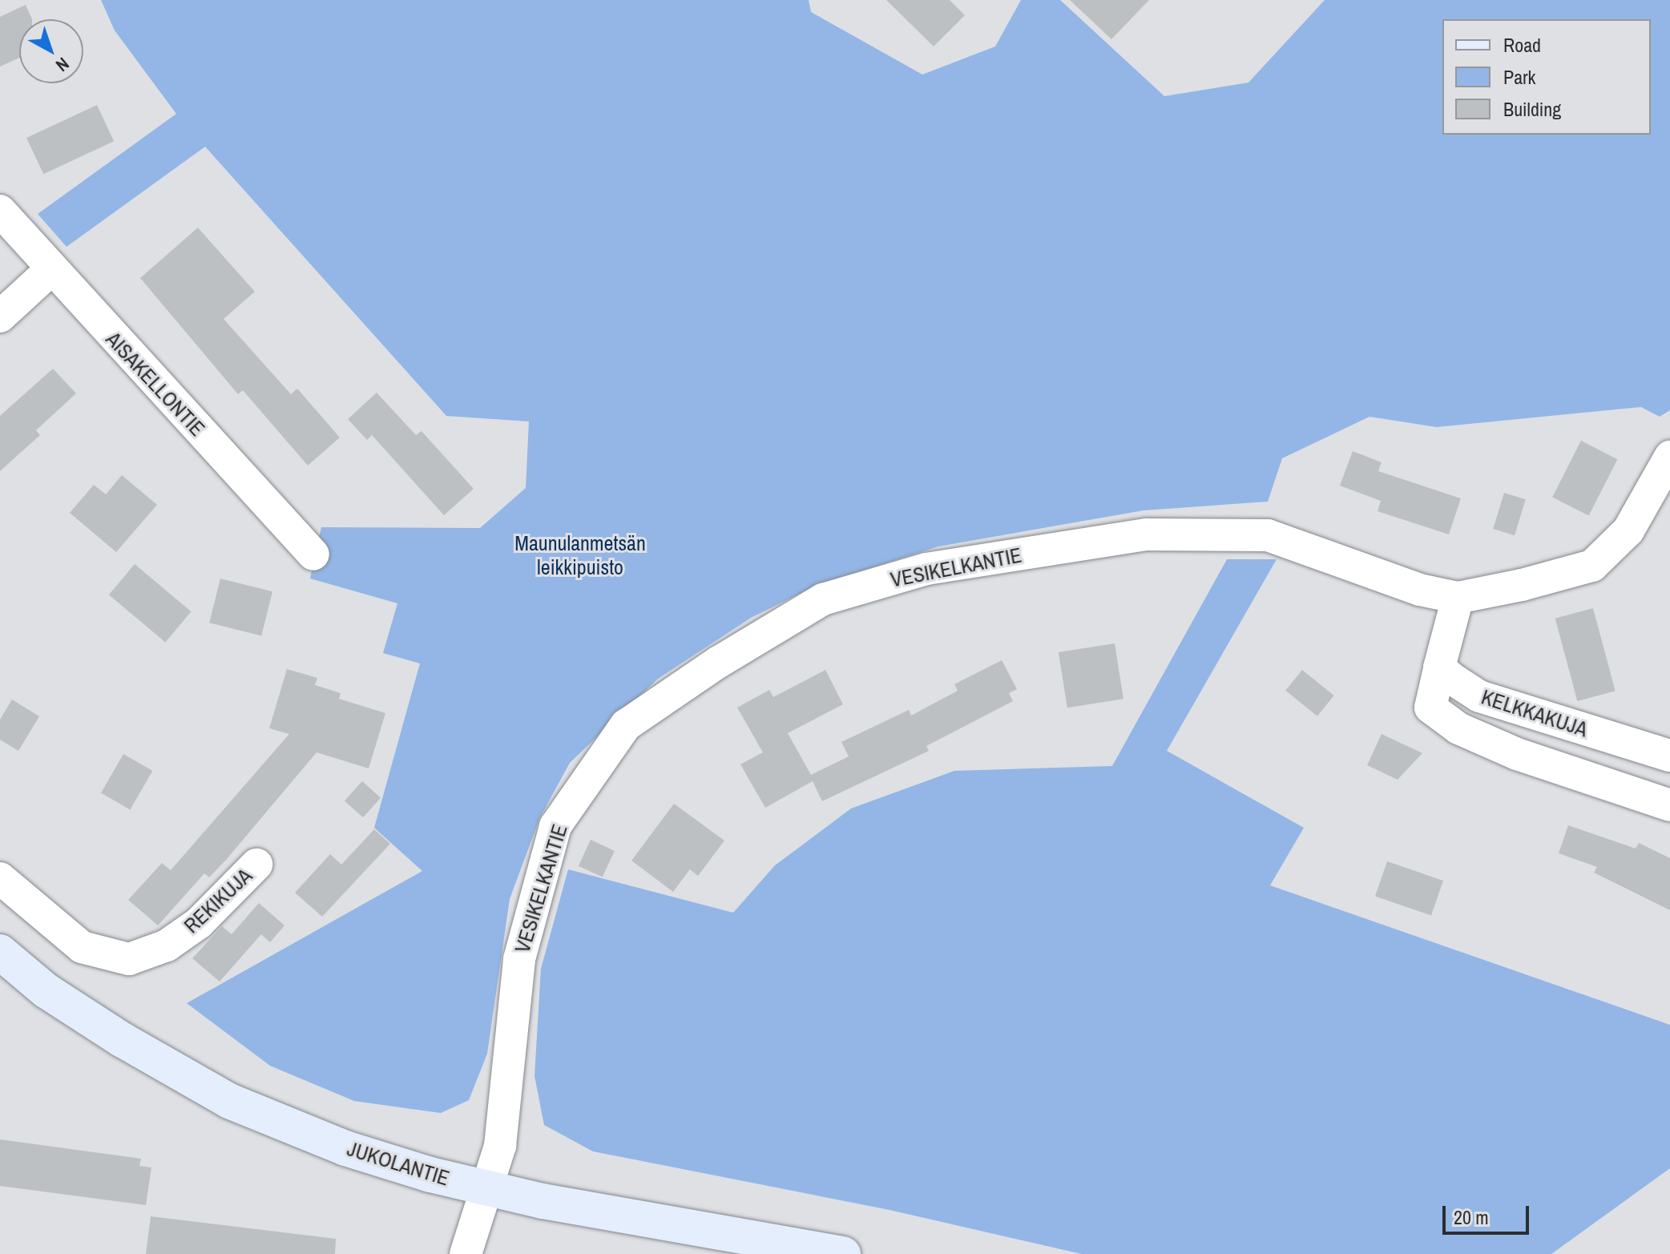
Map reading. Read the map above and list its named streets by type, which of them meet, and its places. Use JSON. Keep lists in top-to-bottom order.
{
  "streets": {
    "street": [
      "AISAKELLONTIE",
      "VESIKELKANTIE",
      "KELKKAKUJA",
      "REKIKUJA",
      "JUKOLANTIE"
    ]
  },
  "crossings": [
    ["VESIKELKANTIE", "JUKOLANTIE"]
  ],
  "parks": ["Maunulanmetsän leikkipuisto"],
  "legend": ["Road", "Park", "Building"],
  "scale_bar": "20 m",
  "north": "bottom right"
}
